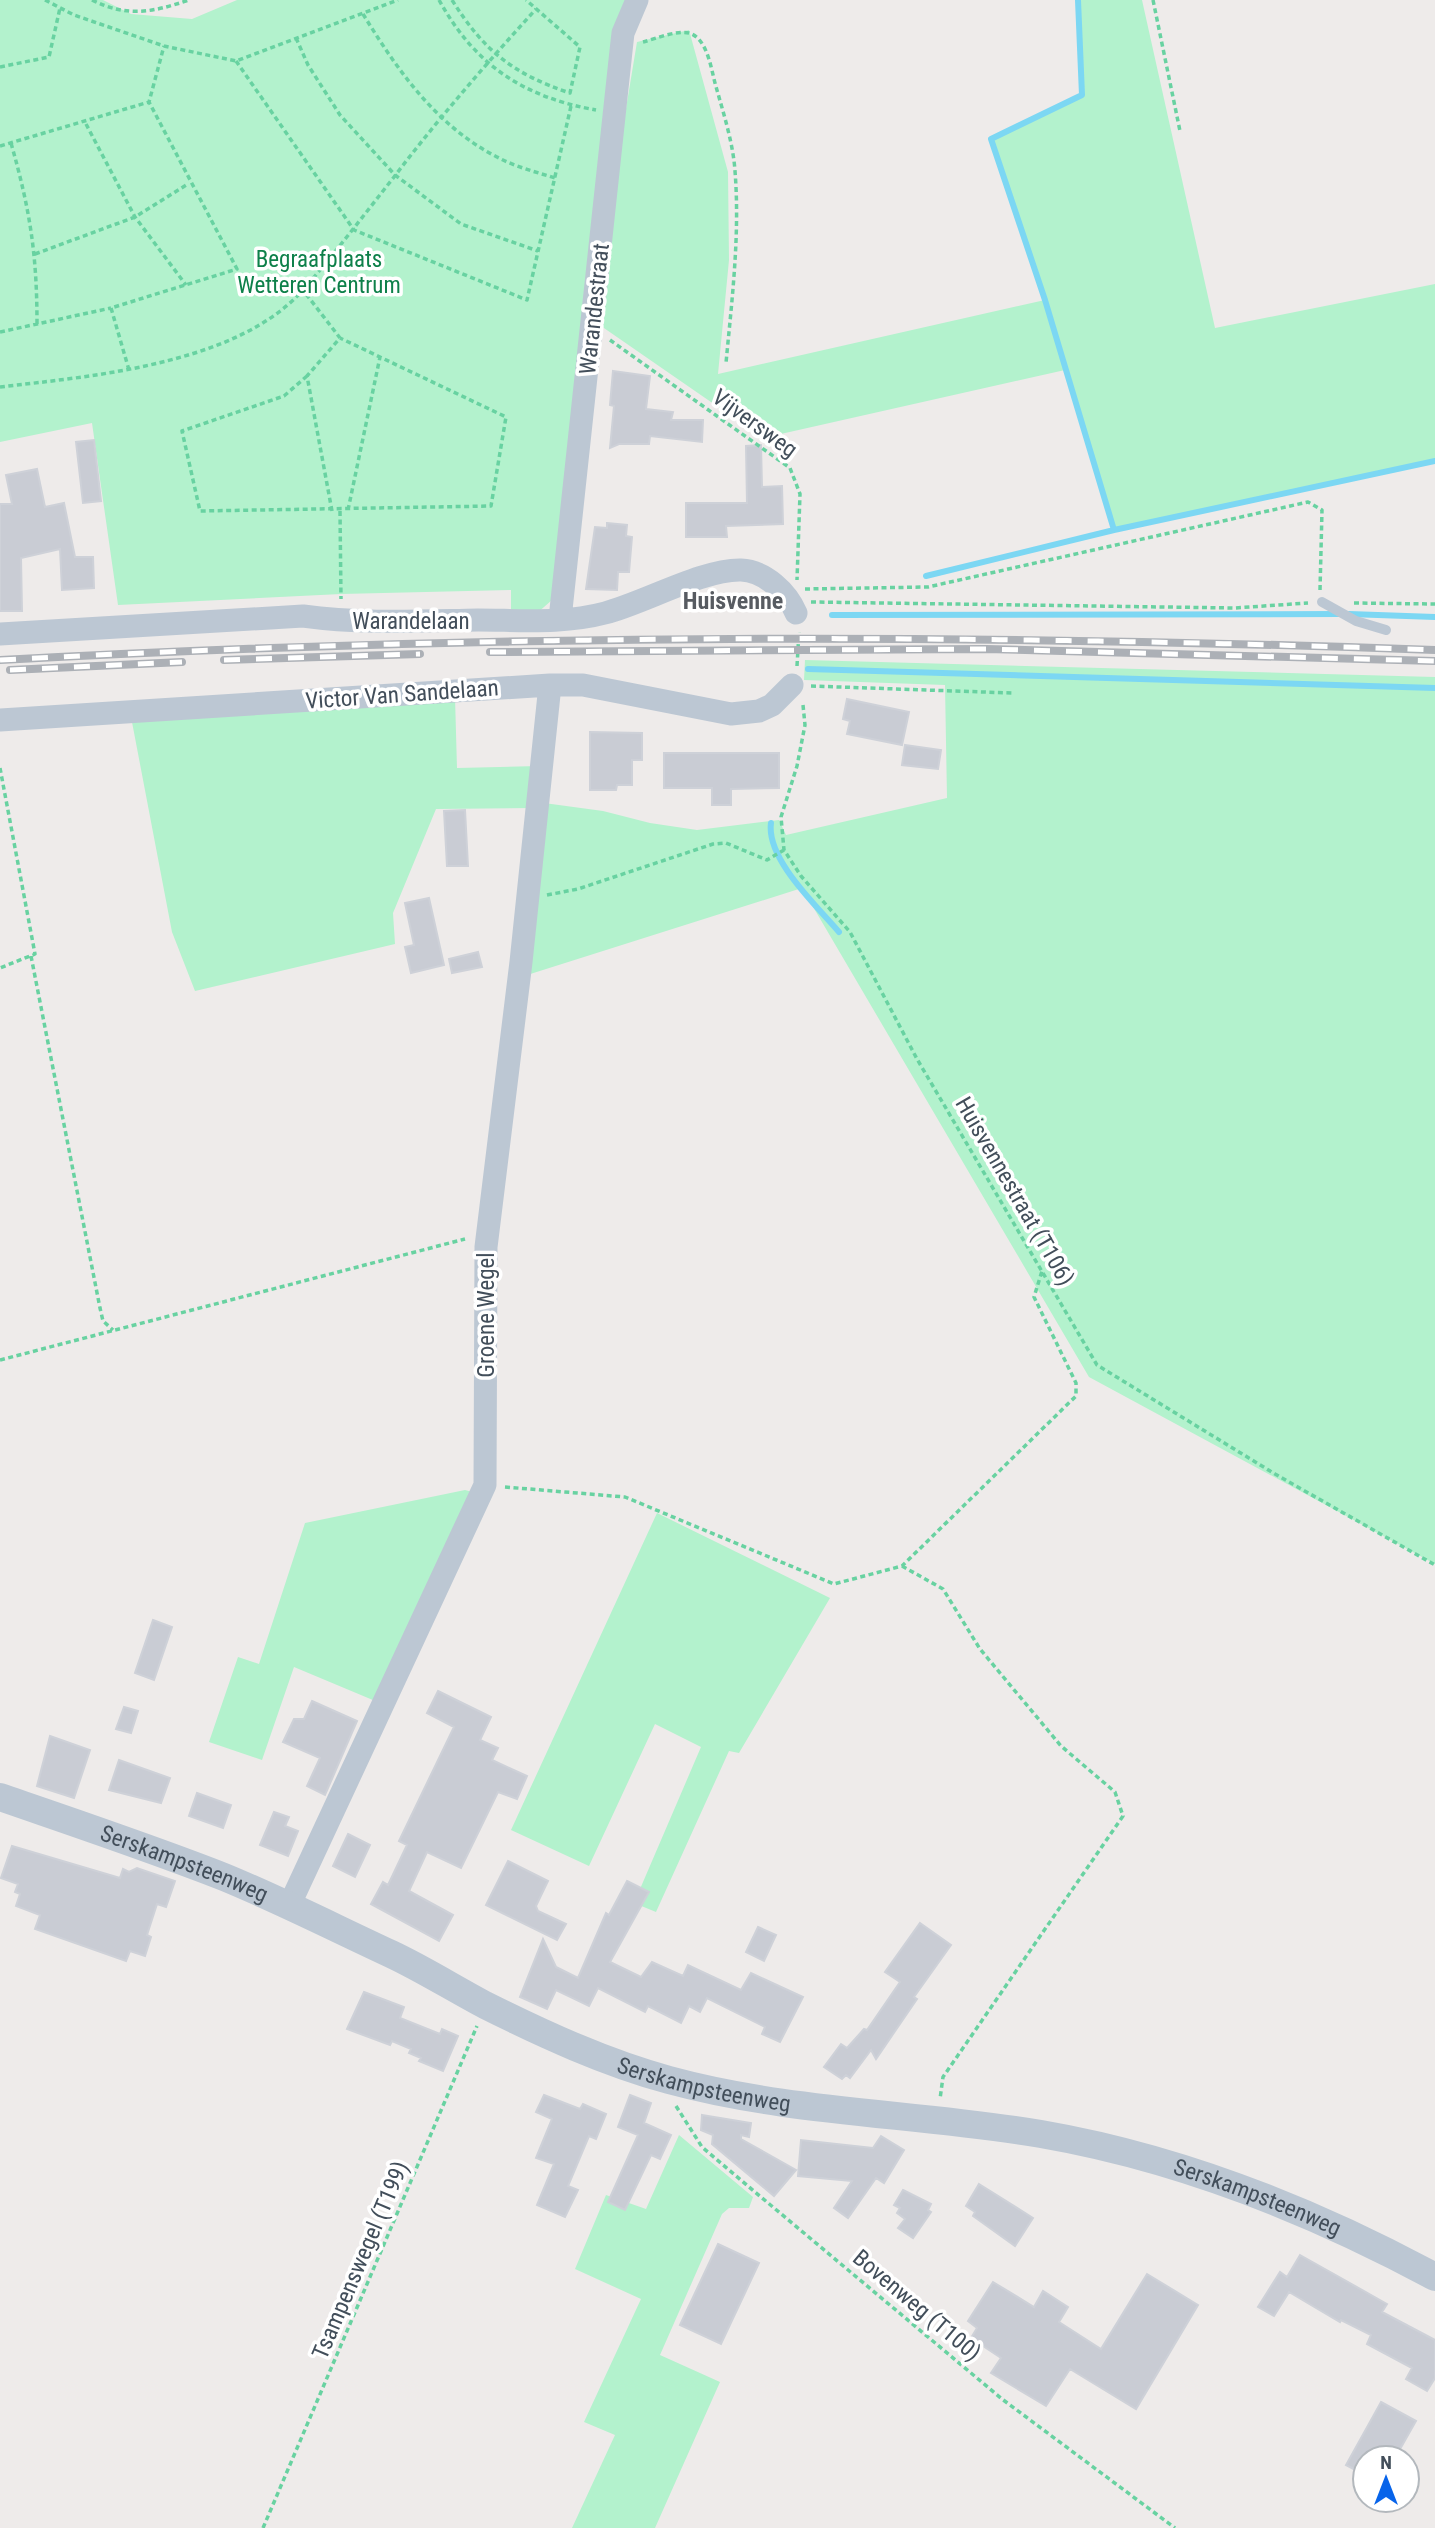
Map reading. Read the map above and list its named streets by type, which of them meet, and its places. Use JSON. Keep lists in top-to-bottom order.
{
  "streets": {
    "street": [
      "Warandestraat",
      "Warandelaan",
      "Victor Van Sandelaan",
      "Groene Wegel",
      "Serskampsteenweg"
    ],
    "path": [
      "Vijversweg",
      "Huisvennestraat (T106)",
      "Tsampenswegel (T199)",
      "Bovenweg (T100)"
    ]
  },
  "crossings": [
    ["Warandestraat", "Vijversweg"],
    ["Warandestraat", "Warandelaan"],
    ["Vijversweg", "Warandelaan"],
    ["Victor Van Sandelaan", "Groene Wegel"],
    ["Groene Wegel", "Serskampsteenweg"],
    ["Serskampsteenweg", "Tsampenswegel (T199)"],
    ["Serskampsteenweg", "Bovenweg (T100)"]
  ],
  "districts": ["Huisvenne"],
  "parks": ["Begraafplaats Wetteren Centrum"],
  "north": "top"
}
